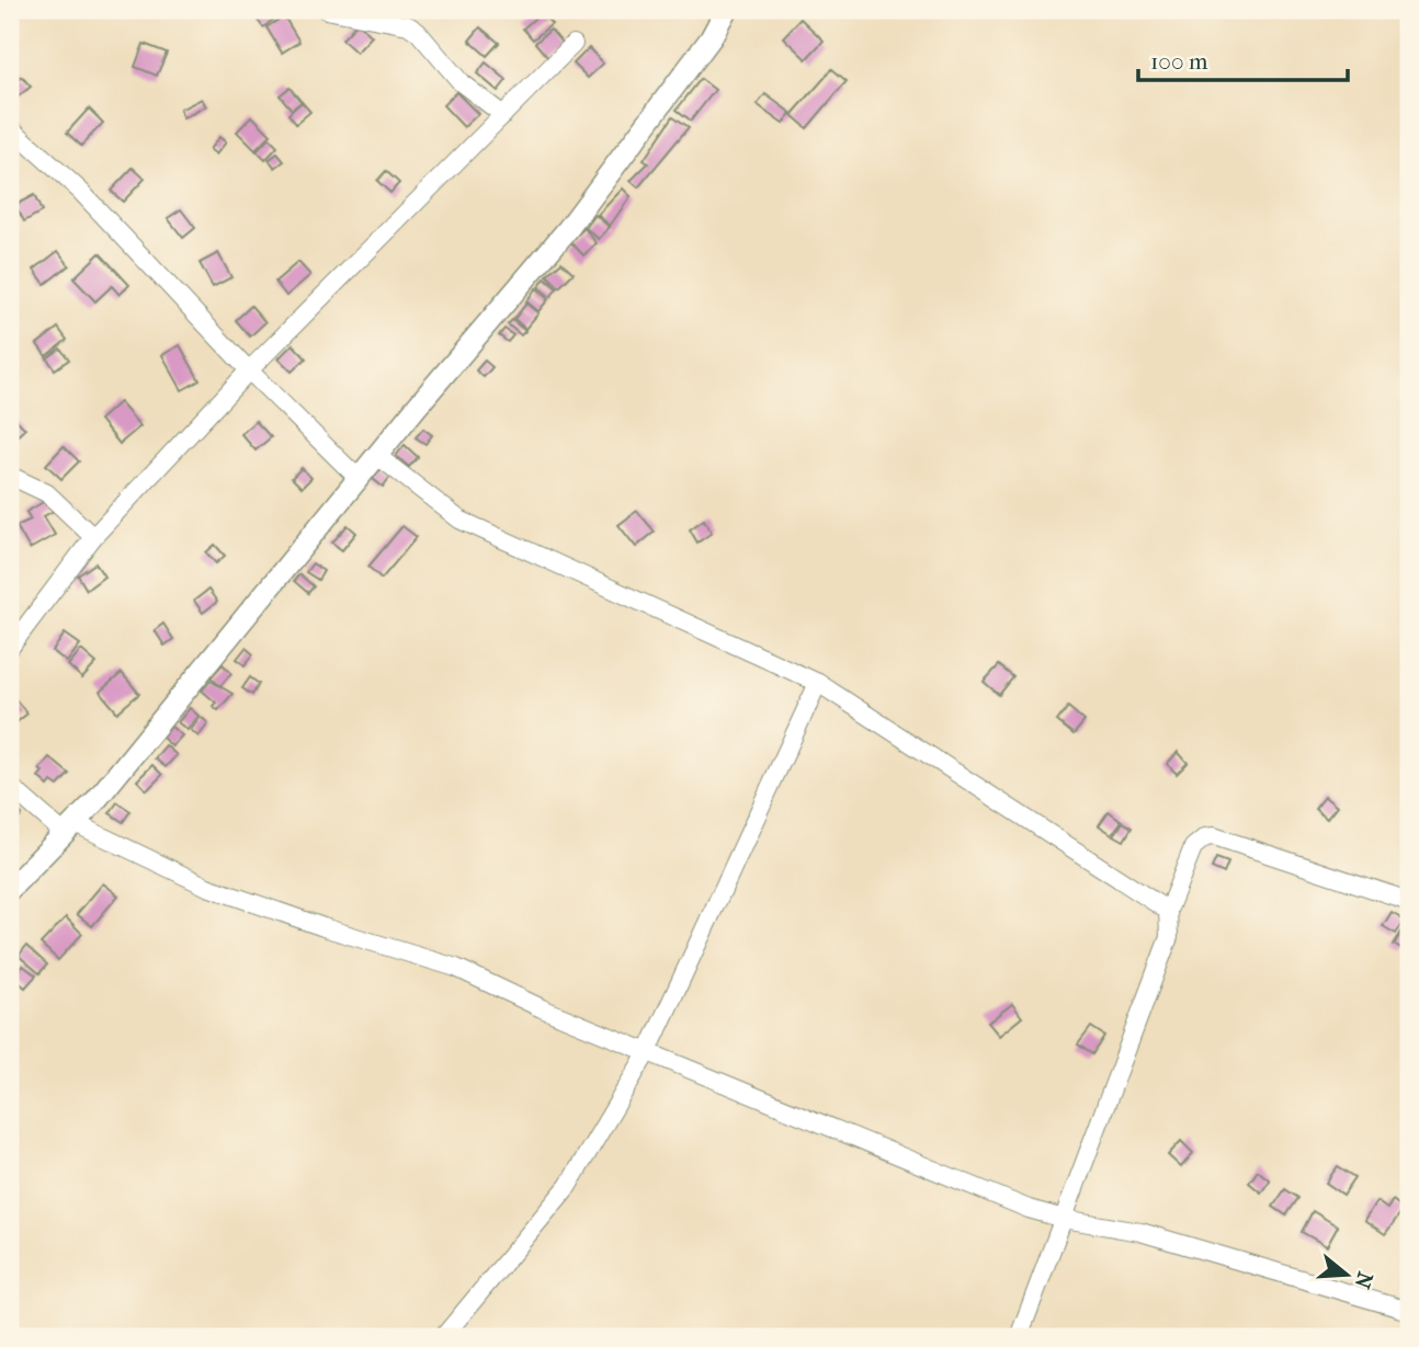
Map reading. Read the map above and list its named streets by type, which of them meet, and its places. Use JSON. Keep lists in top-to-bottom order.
{
  "scale_bar": "100 m",
  "north": "right"
}
